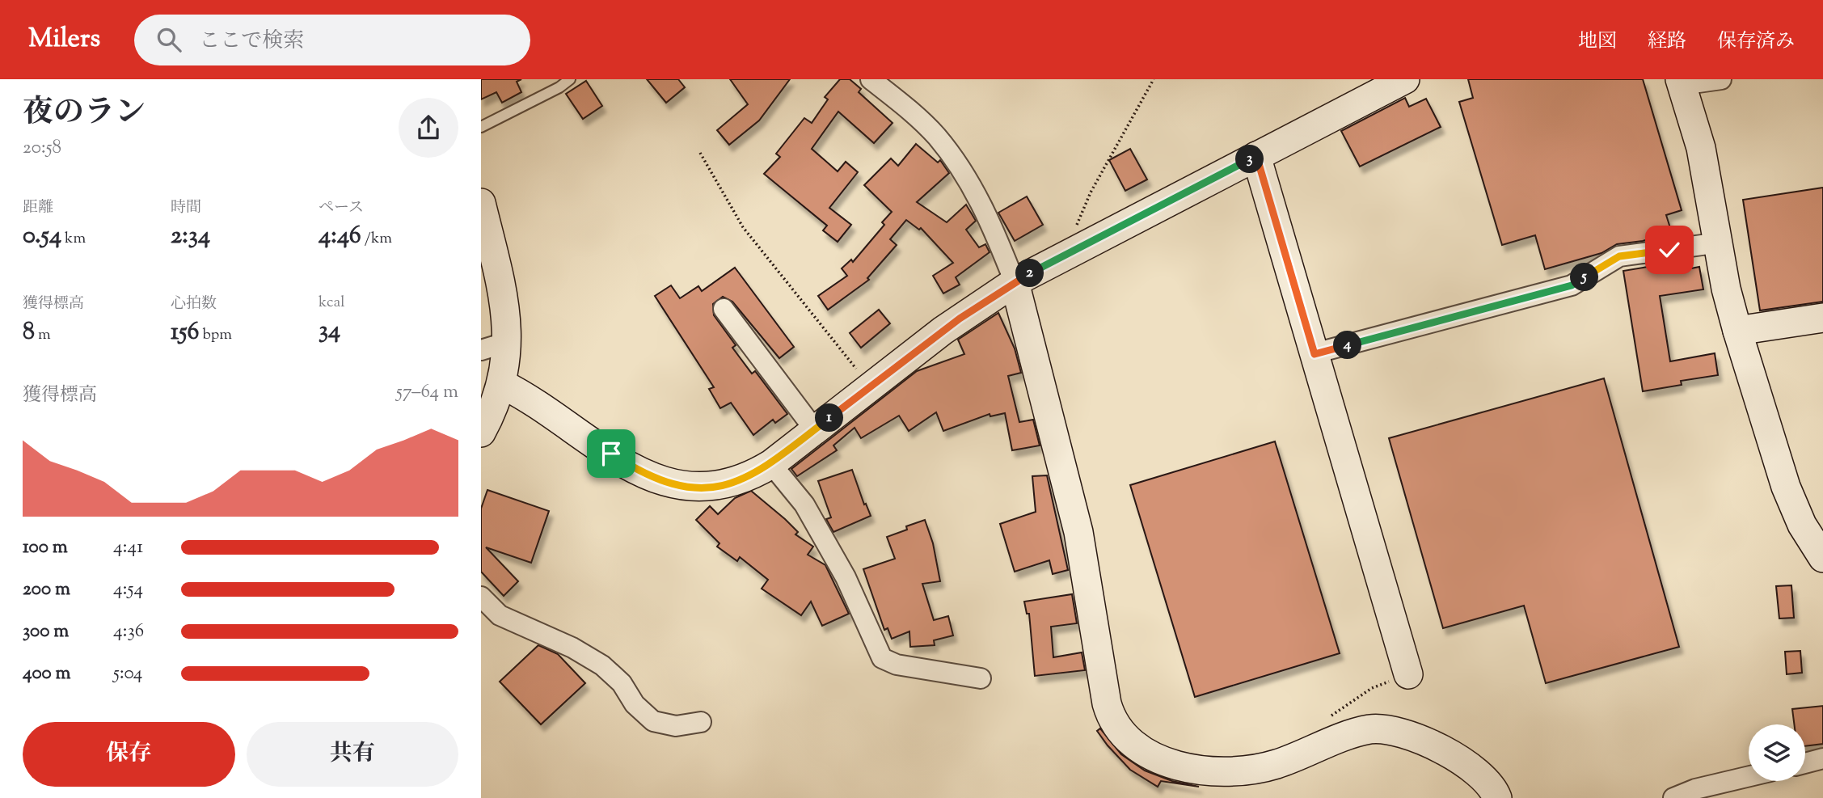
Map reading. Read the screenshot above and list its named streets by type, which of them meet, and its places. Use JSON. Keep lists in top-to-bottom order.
{
  "page": {
    "header": "Milers",
    "search": "ここで検索",
    "nav": ["地図", "経路", "保存済み"],
    "heading": ["夜のラン", "20:58"],
    "pins": [
      "3",
      "2",
      "5",
      "4",
      "1"
    ],
    "stats": [
      ["距離", "0.54 km"],
      ["時間", "2:34"],
      ["ペース", "4:46 /km"],
      ["獲得標高", "8 m"],
      ["心拍数", "156 bpm"],
      ["kcal", "34"]
    ],
    "chart": ["獲得標高", "57–64 m"],
    "list": [
      {
        "name": "100 m",
        "note": "4:41"
      },
      {
        "name": "200 m",
        "note": "4:54"
      },
      {
        "name": "300 m",
        "note": "4:36"
      },
      {
        "name": "400 m",
        "note": "5:04"
      }
    ],
    "buttons": ["保存", "共有"]
  }
}
